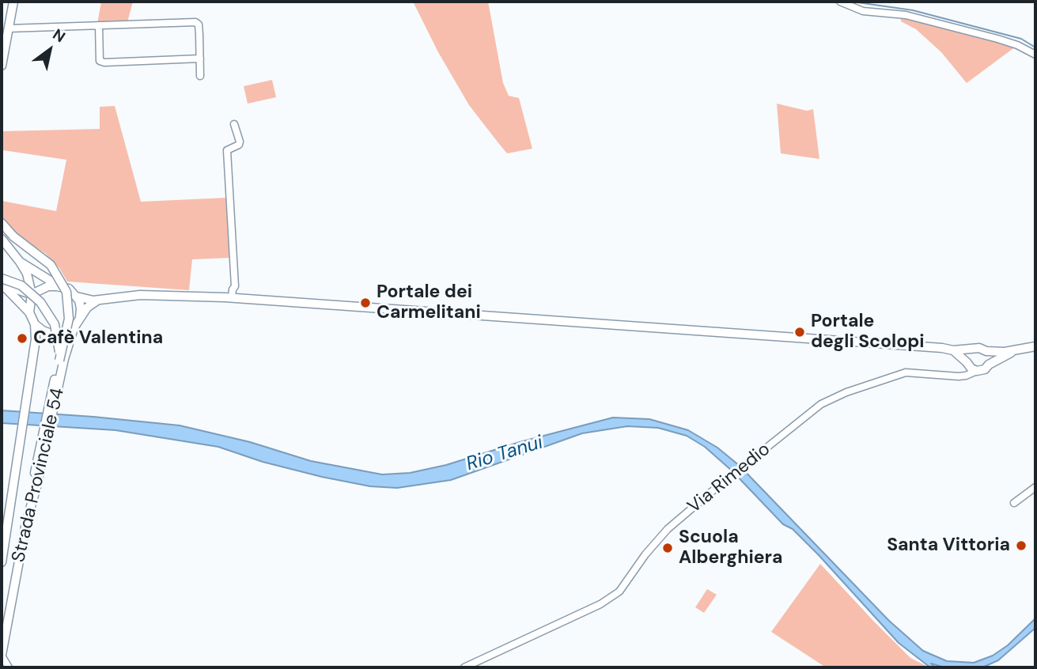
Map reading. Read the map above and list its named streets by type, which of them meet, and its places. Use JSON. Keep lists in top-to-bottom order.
{
  "streets": {
    "main road": ["Strada Provinciale 54"],
    "street": ["Via Rimedio"]
  },
  "water": ["Rio Tanui"],
  "places": [
    "Portale dei Carmelitani",
    "Portale degli Scolopi",
    "Cafè Valentina",
    "Santa Vittoria",
    "Scuola Alberghiera"
  ],
  "north": "top right"
}
